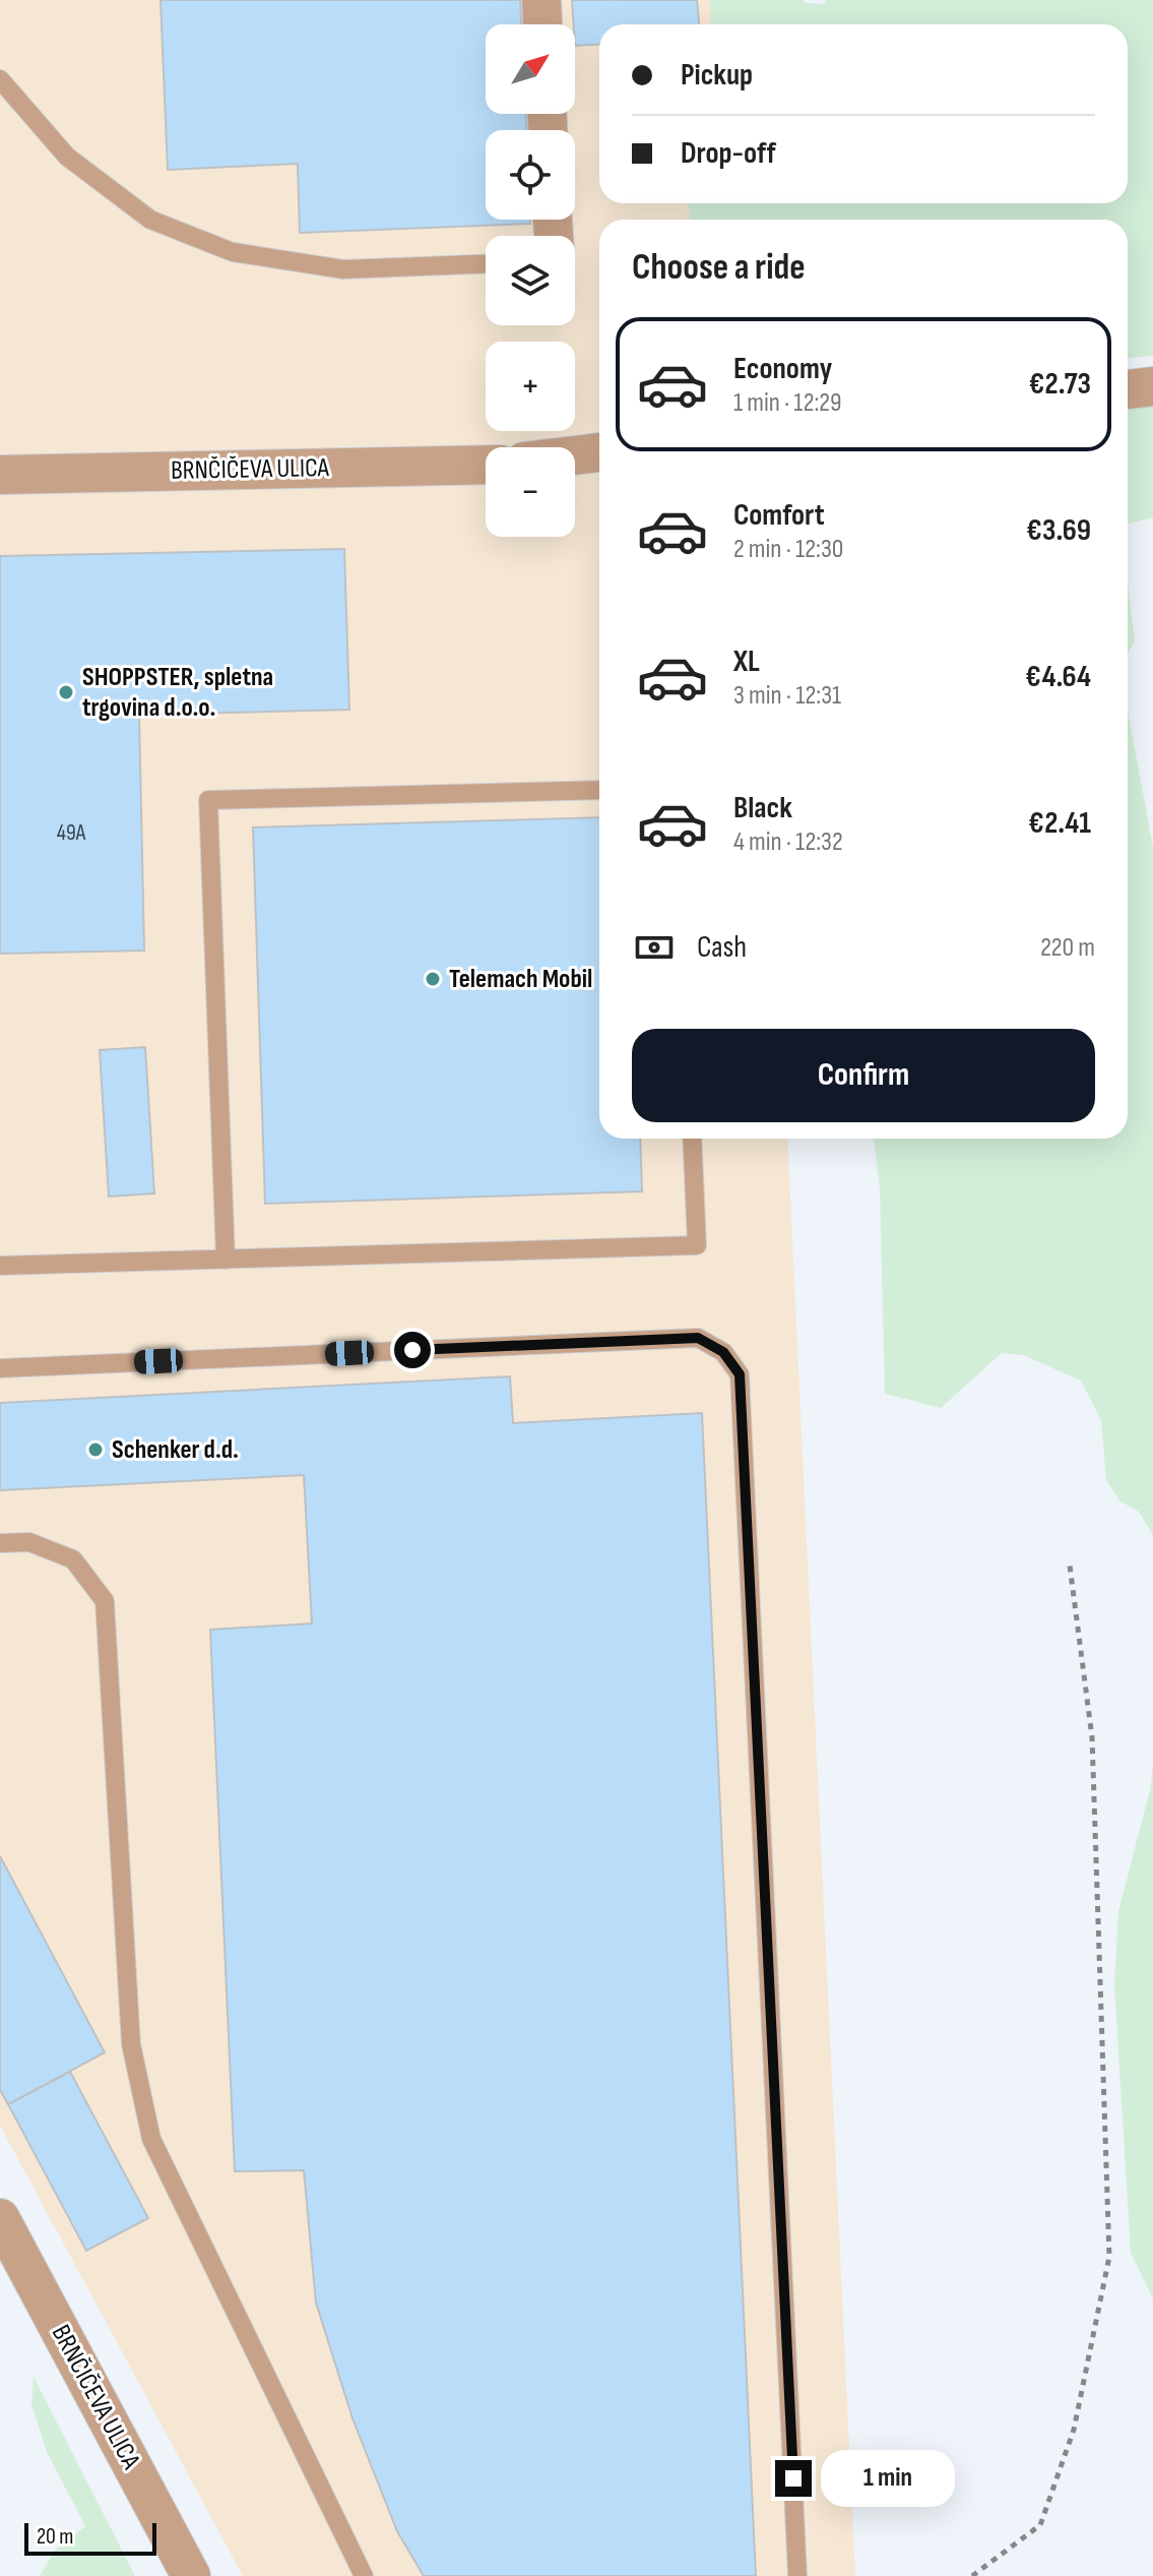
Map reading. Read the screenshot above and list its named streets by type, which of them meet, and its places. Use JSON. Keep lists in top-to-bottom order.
{
  "streets": {
    "street": ["BRNČIČEVA ULICA"]
  },
  "places": ["SHOPPSTER, spletna trgovina d.o.o.", "Telemach Mobil", "Schenker d.d."],
  "house_numbers": ["49A"],
  "scale_bar": "20 m",
  "north": "top right",
  "page": {
    "map_buttons": ["+", "−"],
    "banner": ["Pickup", "Drop-off"],
    "heading": "Choose a ride",
    "list": [
      {
        "name": "Economy",
        "note": "1 min · 12:29",
        "value": "€2.73"
      },
      {
        "name": "Comfort",
        "note": "2 min · 12:30",
        "value": "€3.69"
      },
      {
        "name": "XL",
        "note": "3 min · 12:31",
        "value": "€4.64"
      },
      {
        "name": "Black",
        "note": "4 min · 12:32",
        "value": "€2.41"
      }
    ],
    "pay": ["Cash", "220 m"],
    "buttons": "Confirm",
    "bubble": "1 min",
    "scale": "20 m"
  }
}
